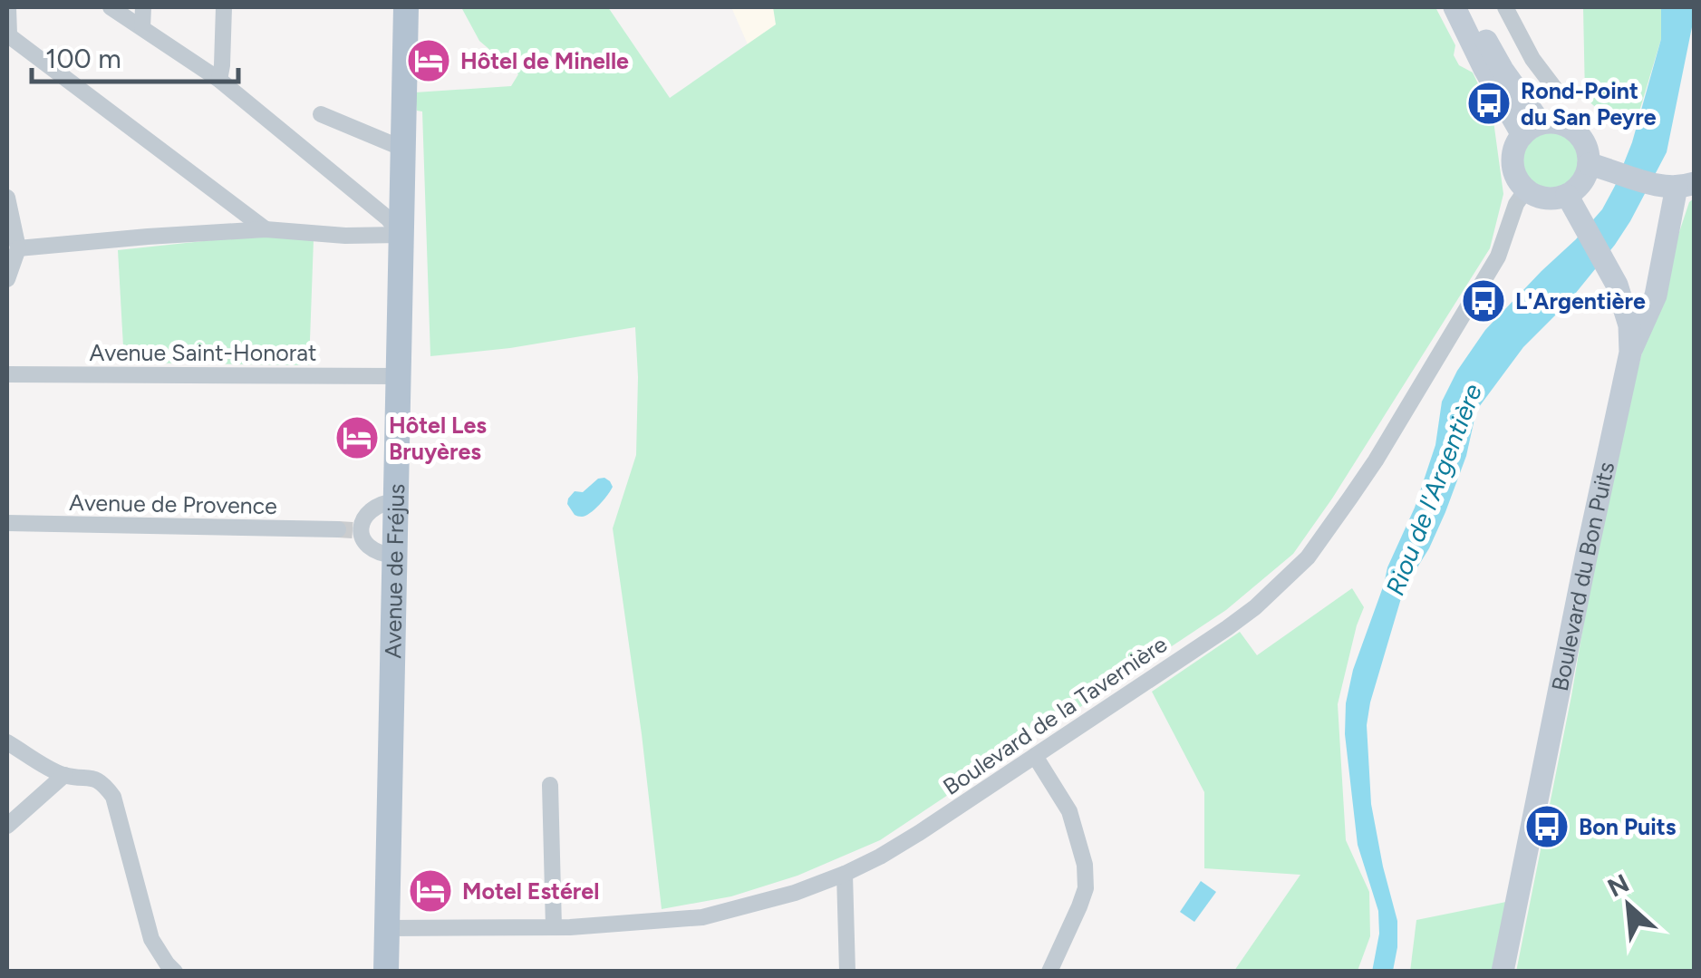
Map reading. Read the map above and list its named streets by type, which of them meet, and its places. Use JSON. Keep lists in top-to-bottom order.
{
  "streets": {
    "main road": ["Avenue de Fréjus", "Boulevard du Bon Puits"],
    "street": ["Avenue Saint-Honorat", "Avenue de Provence", "Boulevard de la Tavernière"]
  },
  "crossings": [
    ["Avenue Saint-Honorat", "Avenue de Fréjus"],
    ["Avenue de Fréjus", "Boulevard de la Tavernière"],
    ["Boulevard du Bon Puits", "Boulevard de la Tavernière"]
  ],
  "water": ["Riou de l'Argentière"],
  "places": {
    "hotel": ["Hôtel de Minelle", "Hôtel Les Bruyères", "Motel Estérel"],
    "bus stop": ["Rond-Point du San Peyre", "L'Argentière", "Bon Puits"]
  },
  "scale_bar": "100 m",
  "north": "top left"
}
